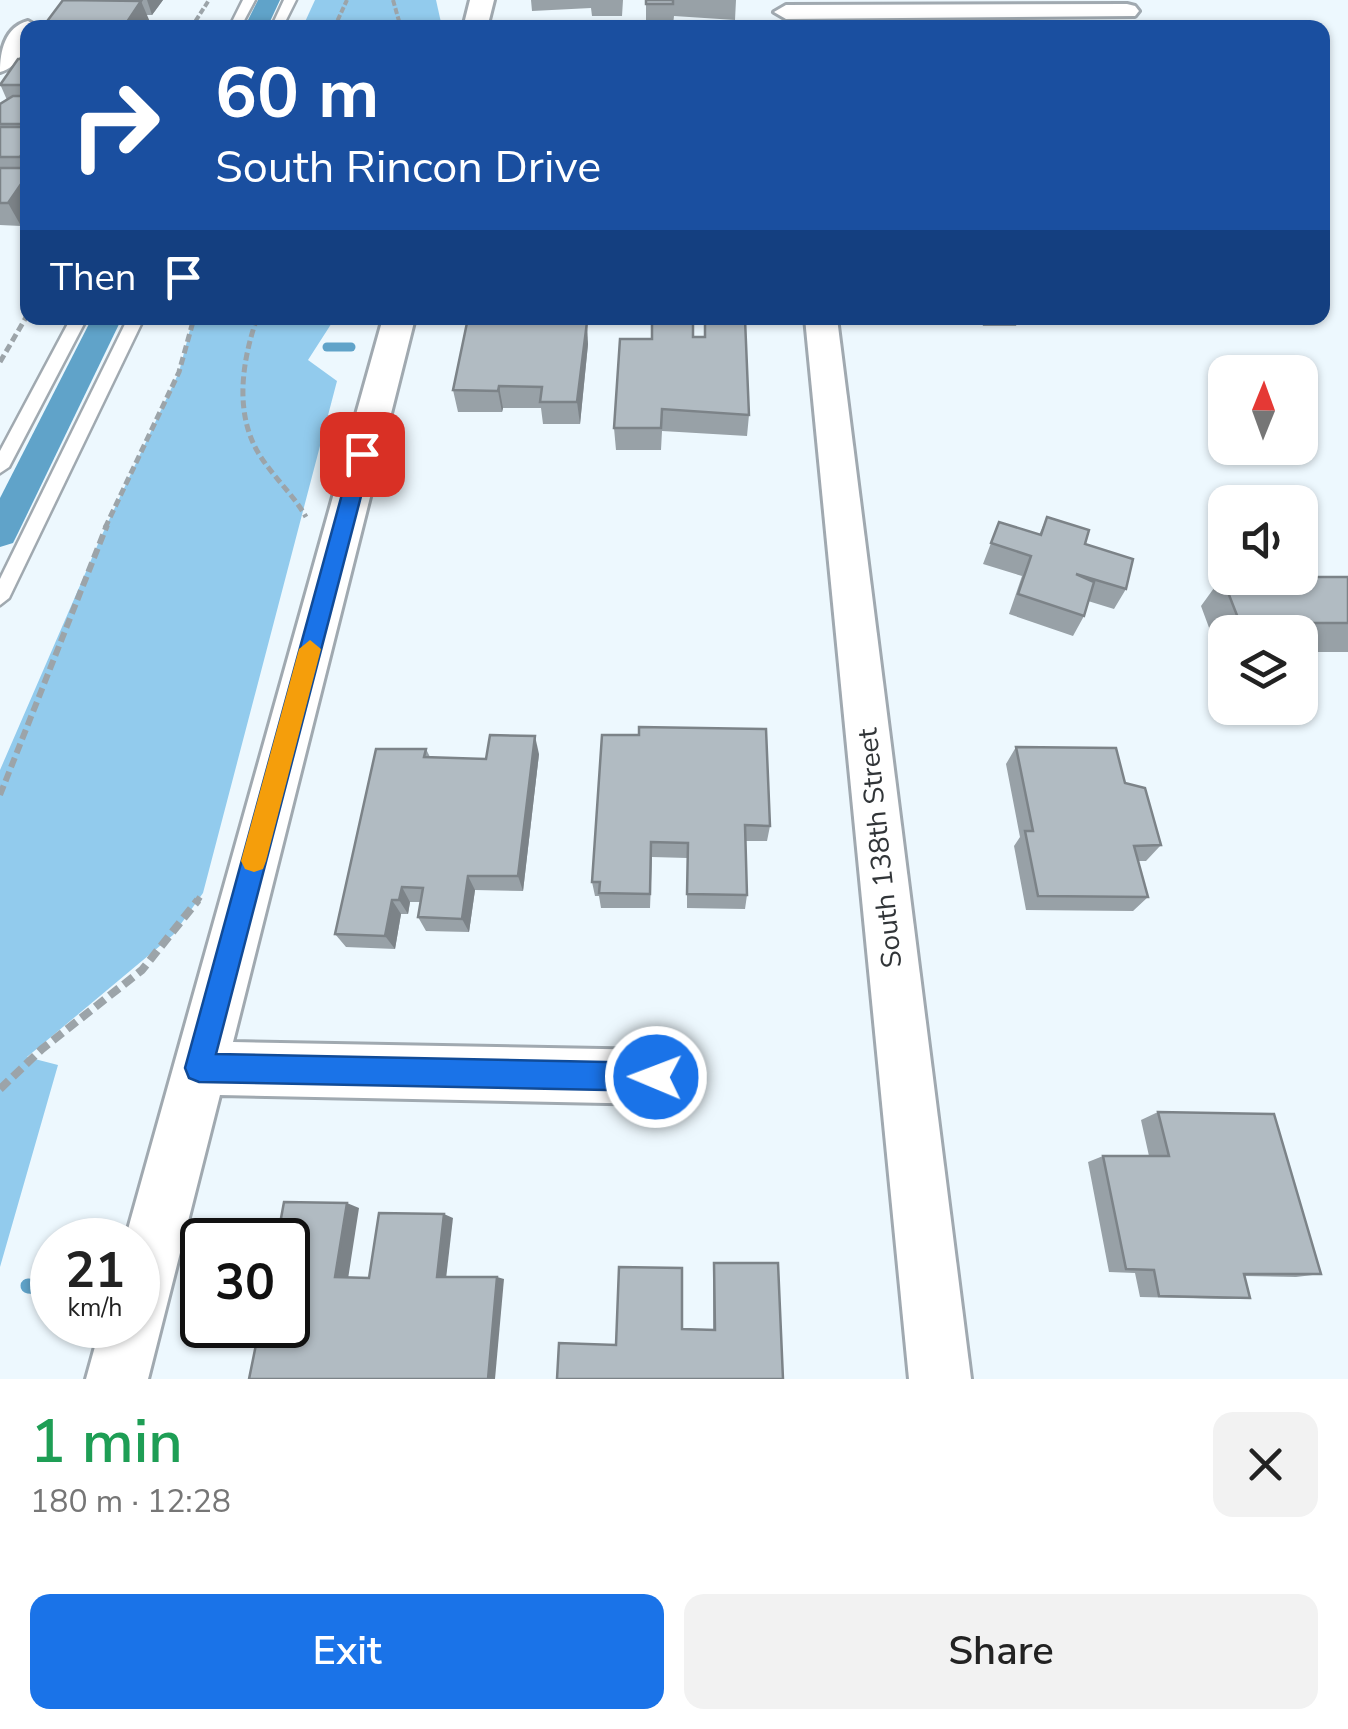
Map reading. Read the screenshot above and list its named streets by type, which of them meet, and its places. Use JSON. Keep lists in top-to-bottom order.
{
  "streets": {
    "street": ["South 138th Street"]
  },
  "north": "top",
  "page": {
    "turn": ["60 m", "South Rincon Drive"],
    "then": "Then",
    "speed": "21 km/h",
    "limit": "30",
    "heading": ["1 min", "180 m · 12:28"],
    "buttons": ["Exit", "Share"]
  }
}
